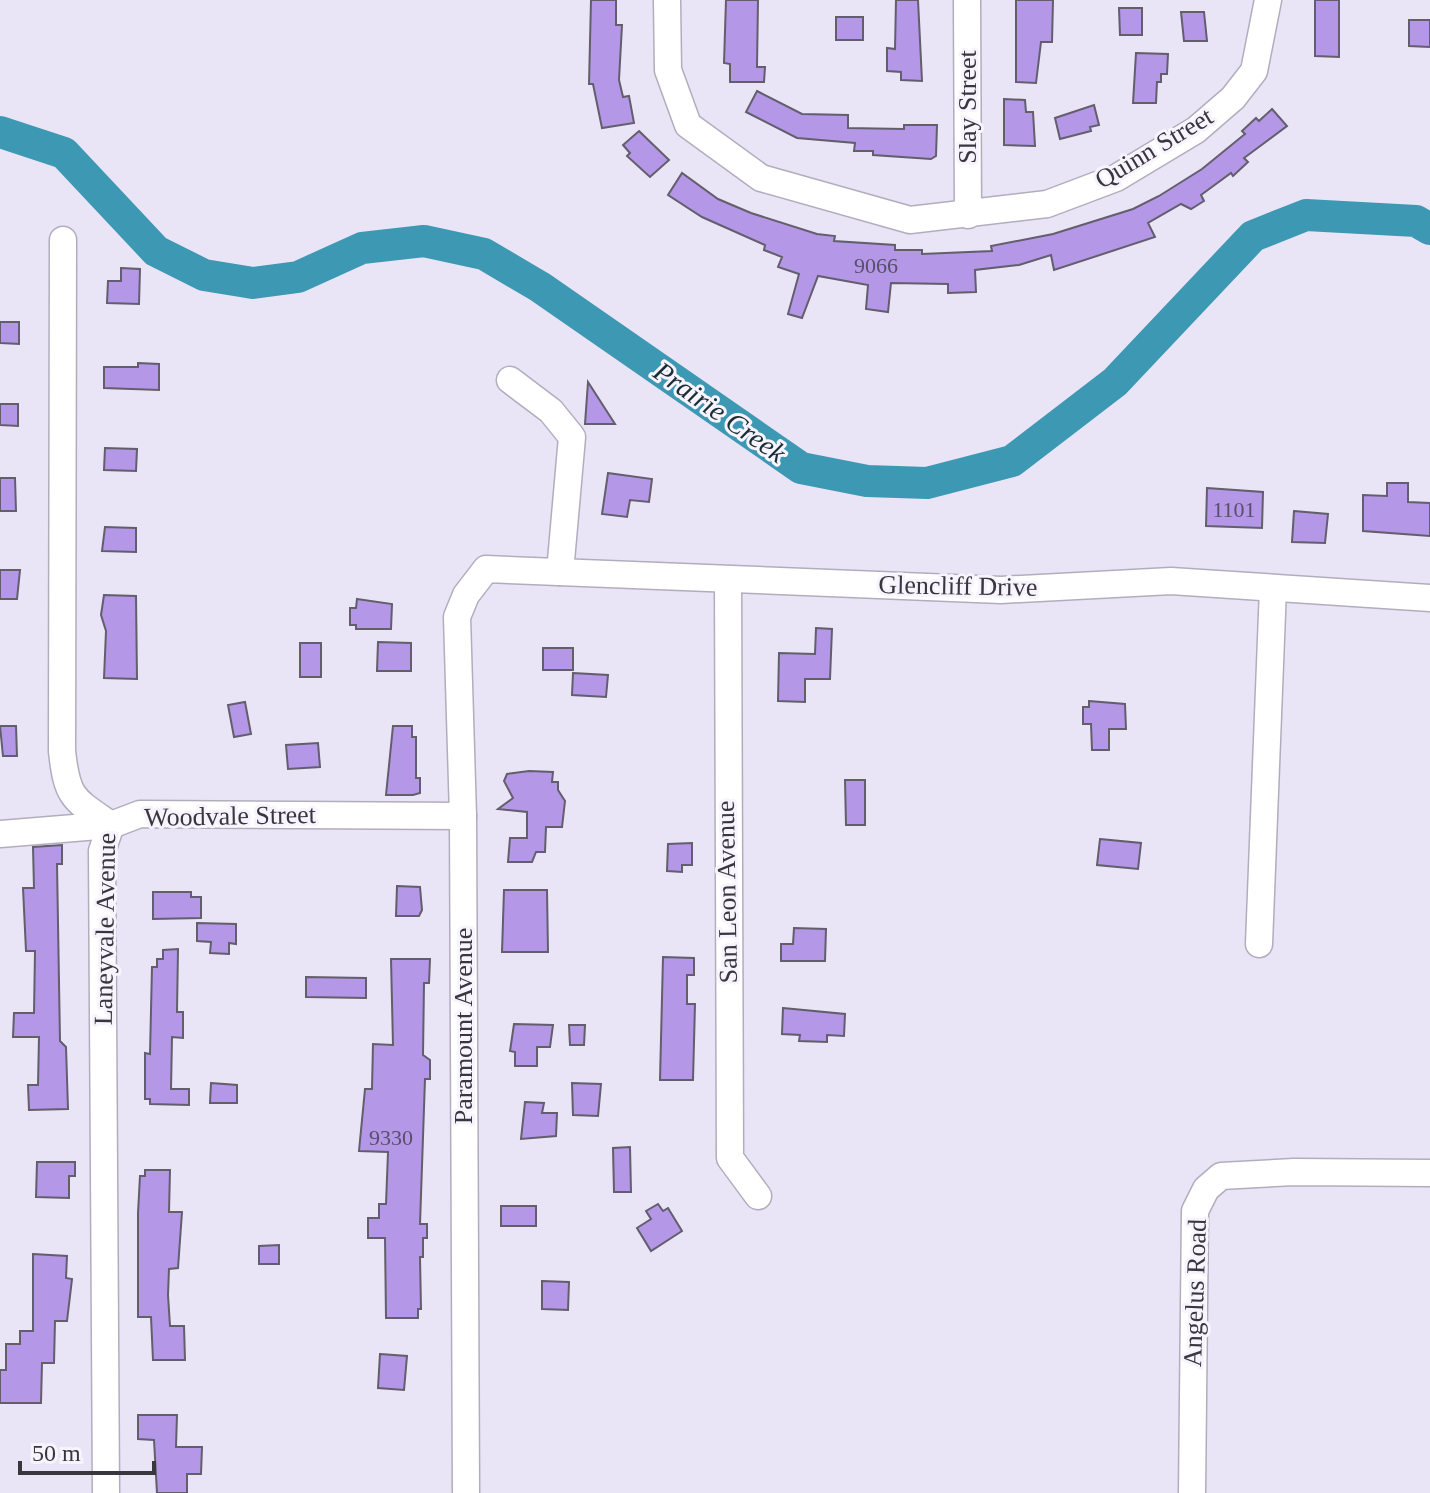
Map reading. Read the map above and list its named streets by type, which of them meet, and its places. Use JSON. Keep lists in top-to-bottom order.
{
  "streets": {
    "street": [
      "Slay Street",
      "Quinn Street",
      "Glencliff Drive",
      "Woodvale Street",
      "San Leon Avenue",
      "Laneyvale Avenue",
      "Paramount Avenue",
      "Angelus Road"
    ]
  },
  "crossings": [
    ["Slay Street", "Quinn Street"],
    ["Glencliff Drive", "San Leon Avenue"],
    ["Glencliff Drive", "Paramount Avenue"],
    ["Woodvale Street", "Laneyvale Avenue"],
    ["Woodvale Street", "Paramount Avenue"]
  ],
  "water": ["Prairie Creek"],
  "house_numbers": ["9066", "1101", "9330"],
  "scale_bar": "50 m"
}
